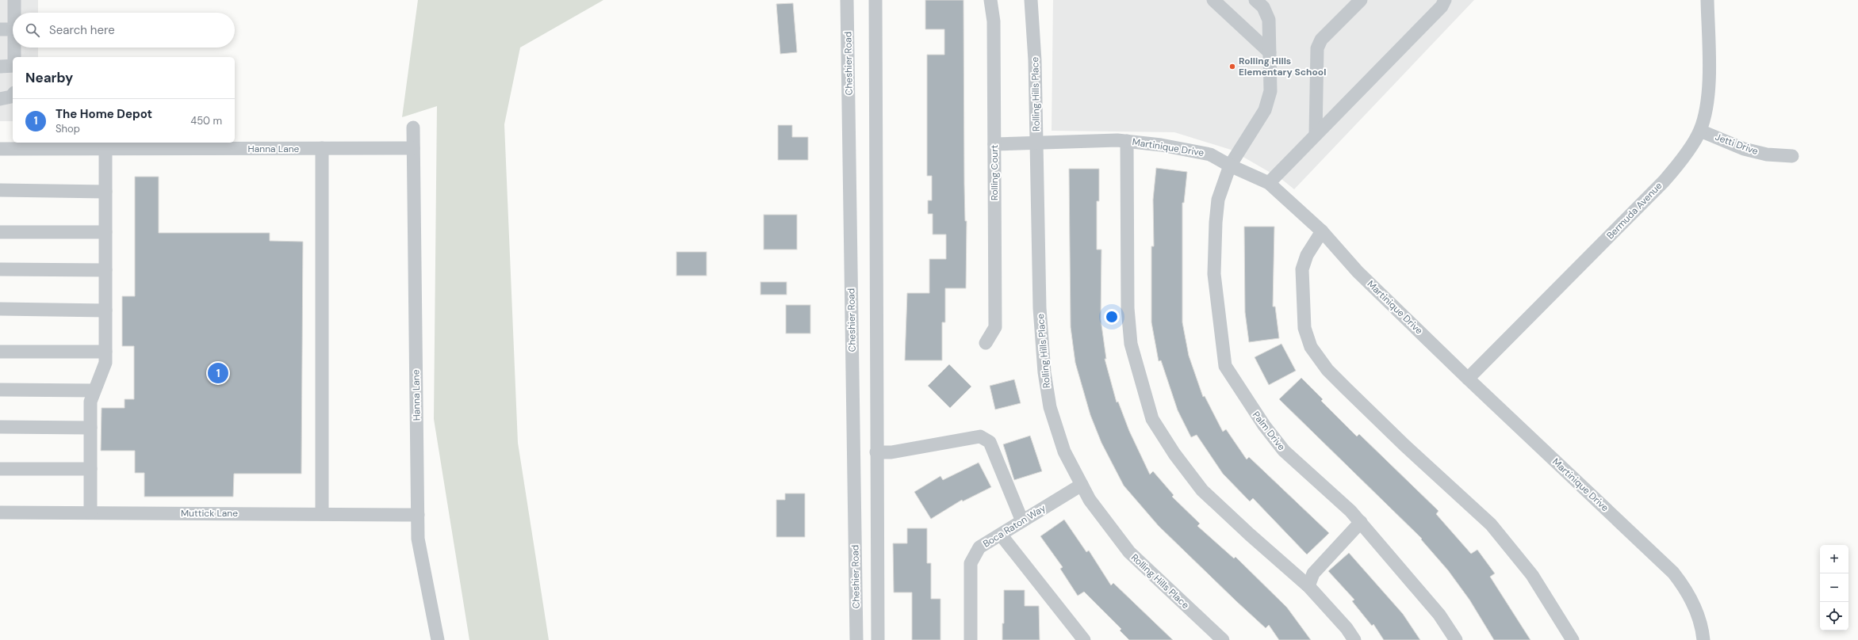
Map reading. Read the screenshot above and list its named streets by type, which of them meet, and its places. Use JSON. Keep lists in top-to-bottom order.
{
  "streets": {
    "street": [
      "Cheshier Road",
      "Rolling Hills Place",
      "Jetti Drive",
      "Martinique Drive",
      "Hanna Lane",
      "Rolling Court",
      "Bermuda Avenue",
      "Palm Drive",
      "Muttick Lane",
      "Boca Raton Way"
    ]
  },
  "crossings": [
    ["Rolling Hills Place", "Martinique Drive"],
    ["Rolling Hills Place", "Boca Raton Way"],
    ["Jetti Drive", "Bermuda Avenue"],
    ["Martinique Drive", "Rolling Court"],
    ["Martinique Drive", "Bermuda Avenue"],
    ["Martinique Drive", "Palm Drive"],
    ["Hanna Lane", "Muttick Lane"]
  ],
  "places": ["Rolling Hills Elementary School"],
  "page": {
    "search": "Search here",
    "heading": "Nearby",
    "list": [
      {
        "mark": "1",
        "name": "The Home Depot",
        "note": "Shop",
        "value": "450 m"
      }
    ],
    "pins": "1",
    "map_buttons": ["+", "−"]
  }
}
